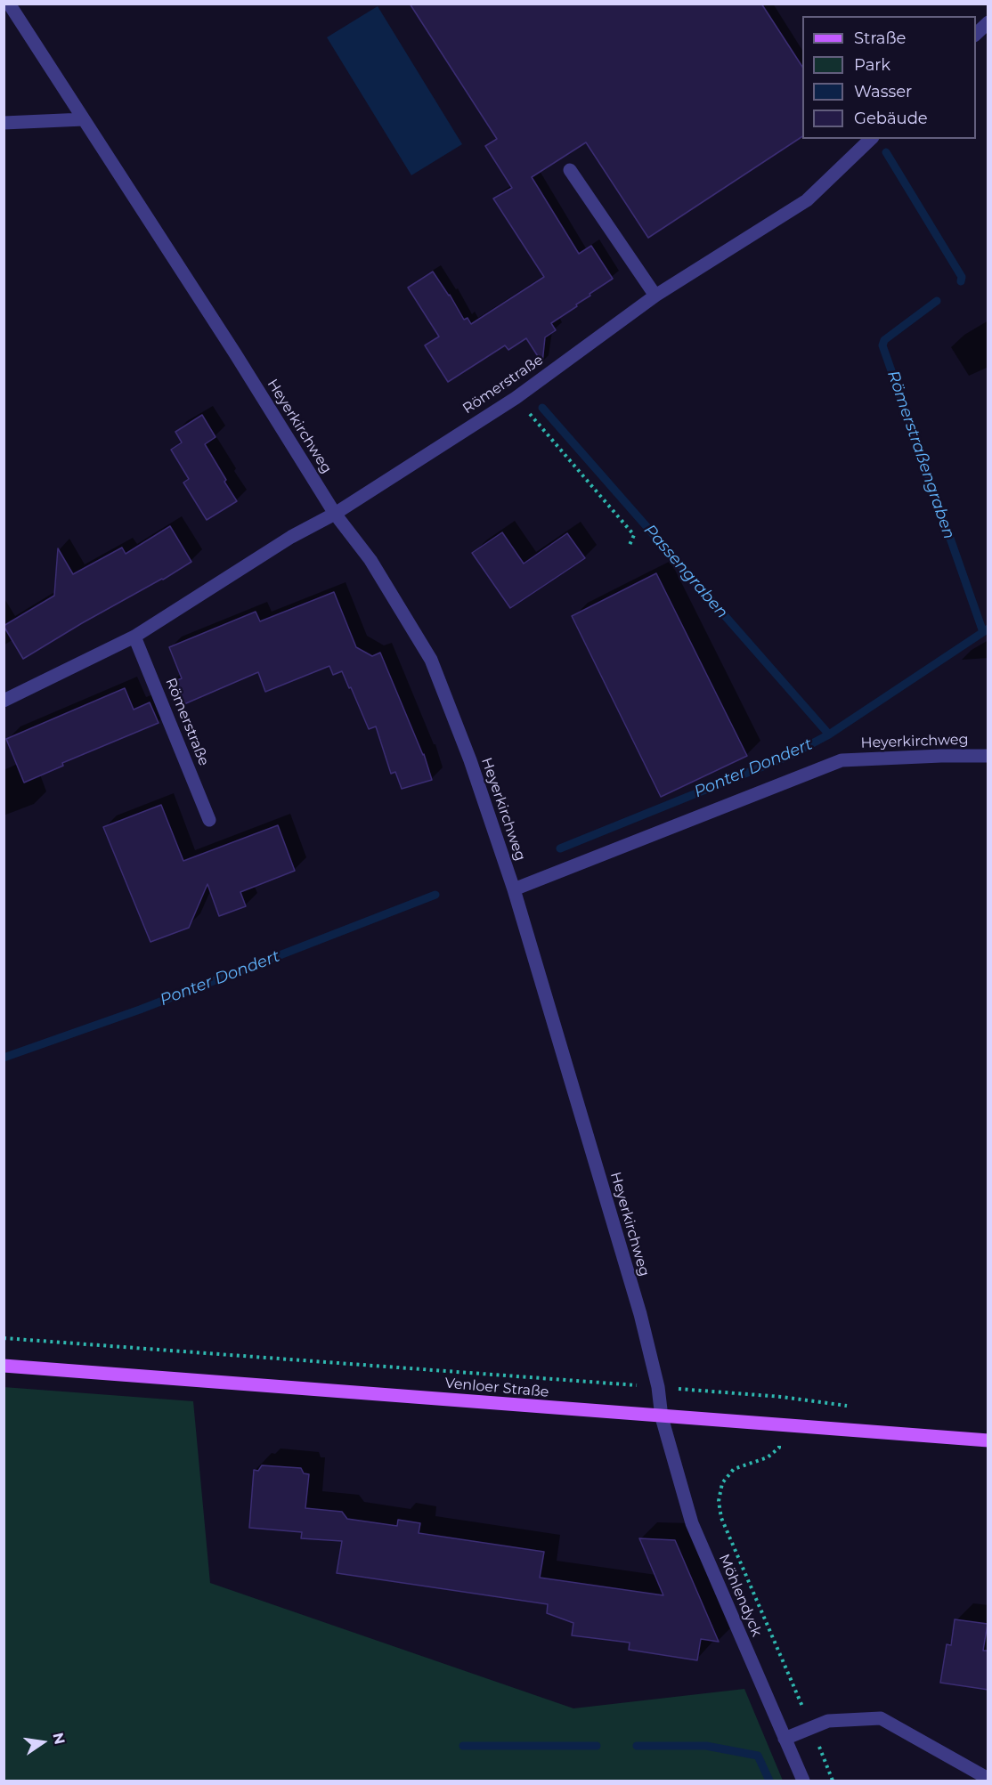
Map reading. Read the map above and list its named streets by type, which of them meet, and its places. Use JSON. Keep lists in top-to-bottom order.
{
  "streets": {
    "main road": ["Venloer Straße"],
    "street": ["Römerstraße", "Heyerkirchweg", "Möhlendyck"]
  },
  "crossings": [
    ["Römerstraße", "Heyerkirchweg"],
    ["Heyerkirchweg", "Venloer Straße"],
    ["Heyerkirchweg", "Möhlendyck"],
    ["Venloer Straße", "Möhlendyck"]
  ],
  "water": ["Römerstraßengraben", "Passengraben", "Ponter Dondert"],
  "legend": [
    "Straße",
    "Park",
    "Wasser",
    "Gebäude"
  ],
  "north": "right"
}
